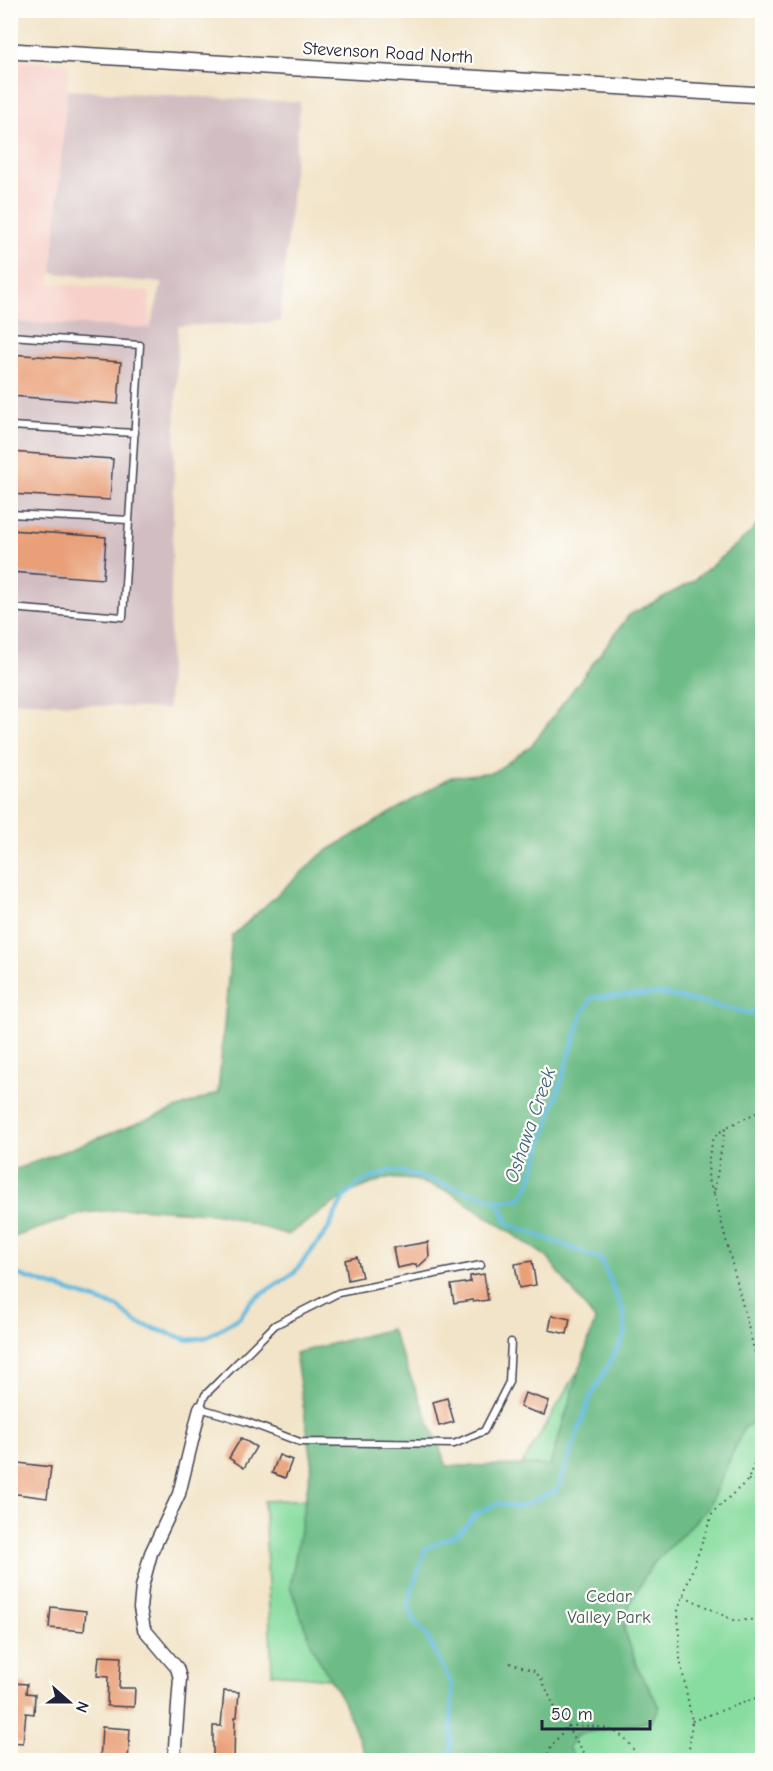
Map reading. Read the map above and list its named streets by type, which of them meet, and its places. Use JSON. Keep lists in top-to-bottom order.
{
  "streets": {
    "street": ["Stevenson Road North"]
  },
  "water": ["Oshawa Creek"],
  "parks": ["Cedar Valley Park"],
  "scale_bar": "50 m",
  "north": "right"
}
